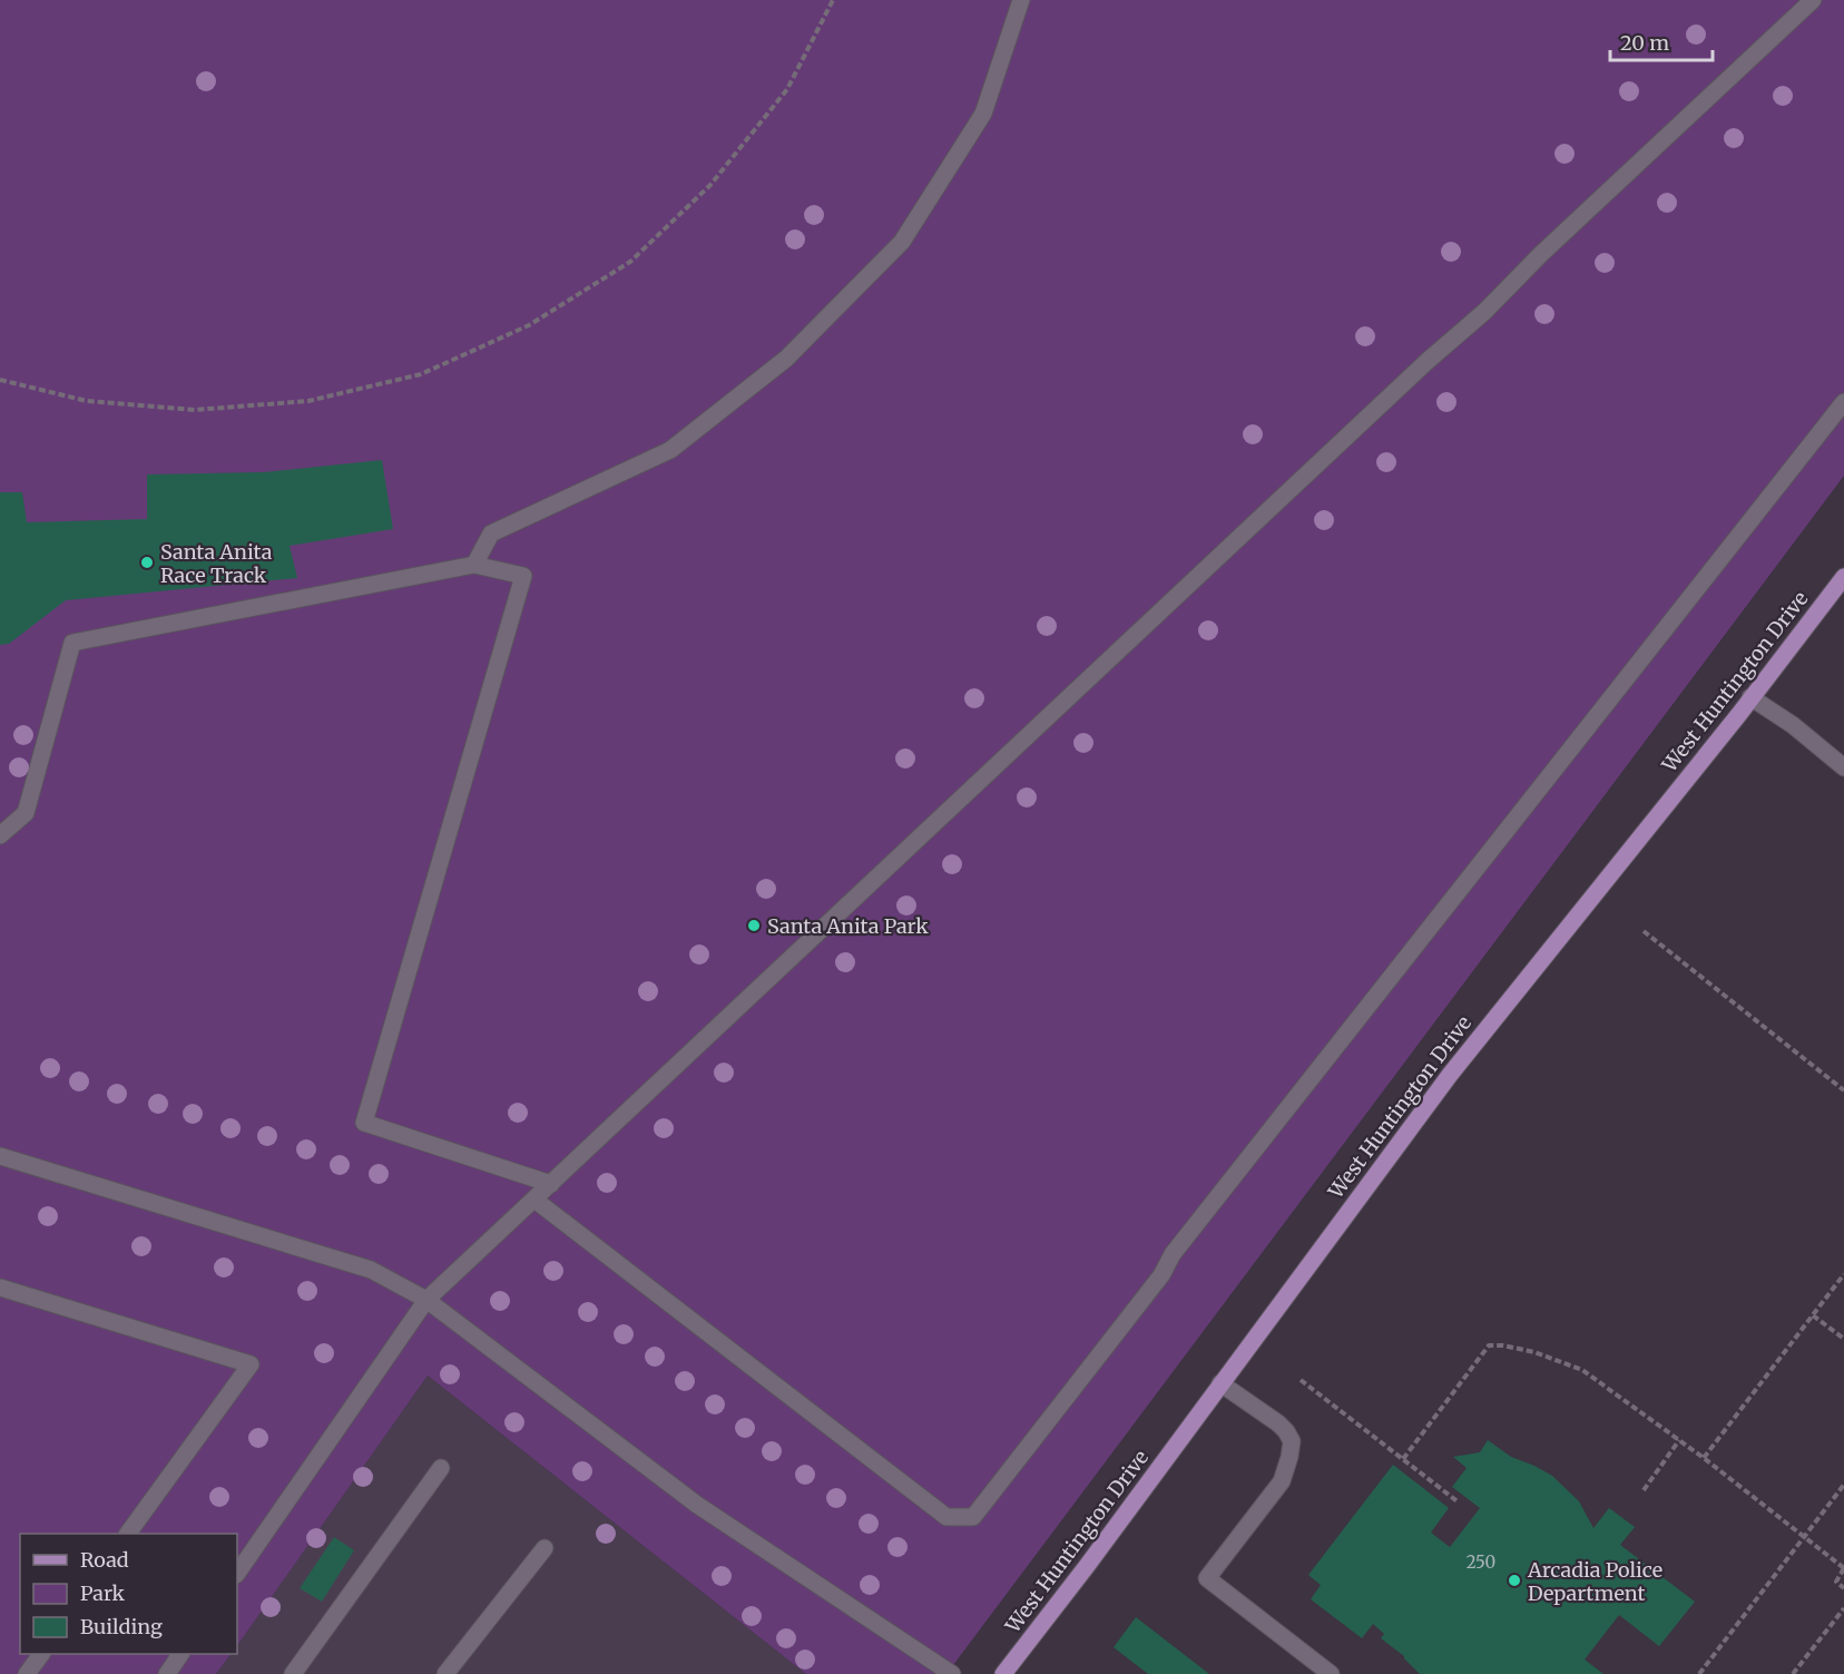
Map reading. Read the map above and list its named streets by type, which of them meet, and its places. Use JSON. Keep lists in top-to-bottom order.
{
  "streets": {
    "main road": ["West Huntington Drive"]
  },
  "places": ["Santa Anita Race Track", "Santa Anita Park", "Arcadia Police Department"],
  "house_numbers": ["250"],
  "legend": ["Road", "Park", "Building"],
  "scale_bar": "20 m"
}
